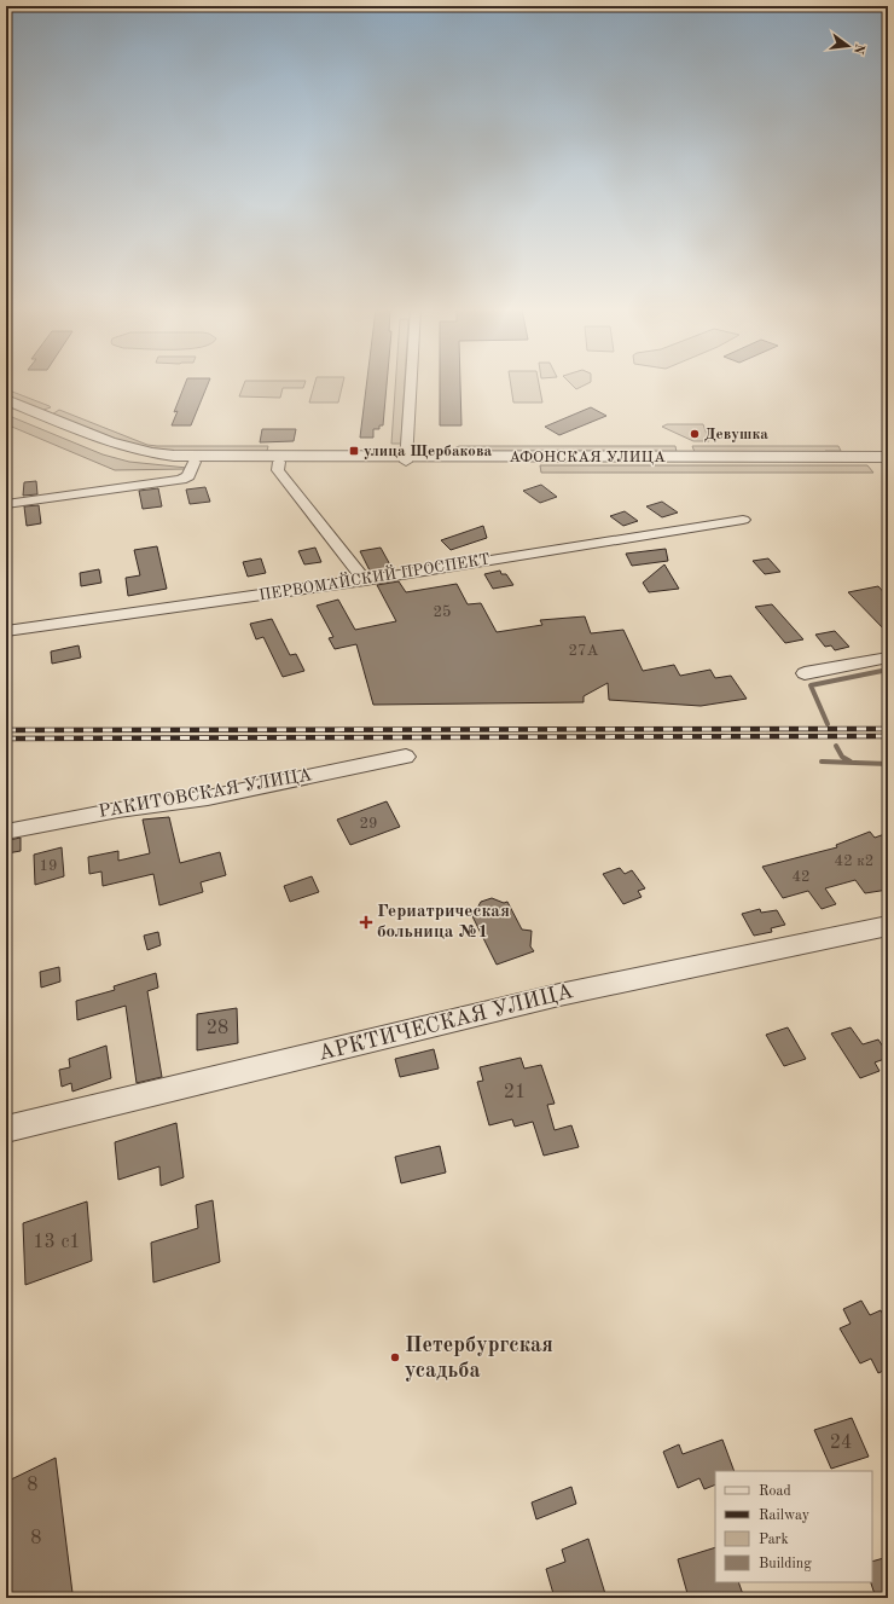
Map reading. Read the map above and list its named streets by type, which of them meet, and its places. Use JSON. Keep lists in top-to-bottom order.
{
  "streets": {
    "street": [
      "АФОНСКАЯ УЛИЦА",
      "ПЕРВОМАЙСКИЙ ПРОСПЕКТ",
      "РАКИТОВСКАЯ УЛИЦА",
      "АРКТИЧЕСКАЯ УЛИЦА"
    ]
  },
  "places": {
    "other": ["Девушка", "Петербургская усадьба"],
    "transit": ["улица Щербакова"],
    "health": ["Гериатрическая больница №1"]
  },
  "house_numbers": [
    "25",
    "27А",
    "29",
    "42 к2",
    "19",
    "42",
    "28",
    "21",
    "13 с1",
    "24",
    "8",
    "8"
  ],
  "legend": [
    "Road",
    "Railway",
    "Park",
    "Building"
  ],
  "north": "right"
}
